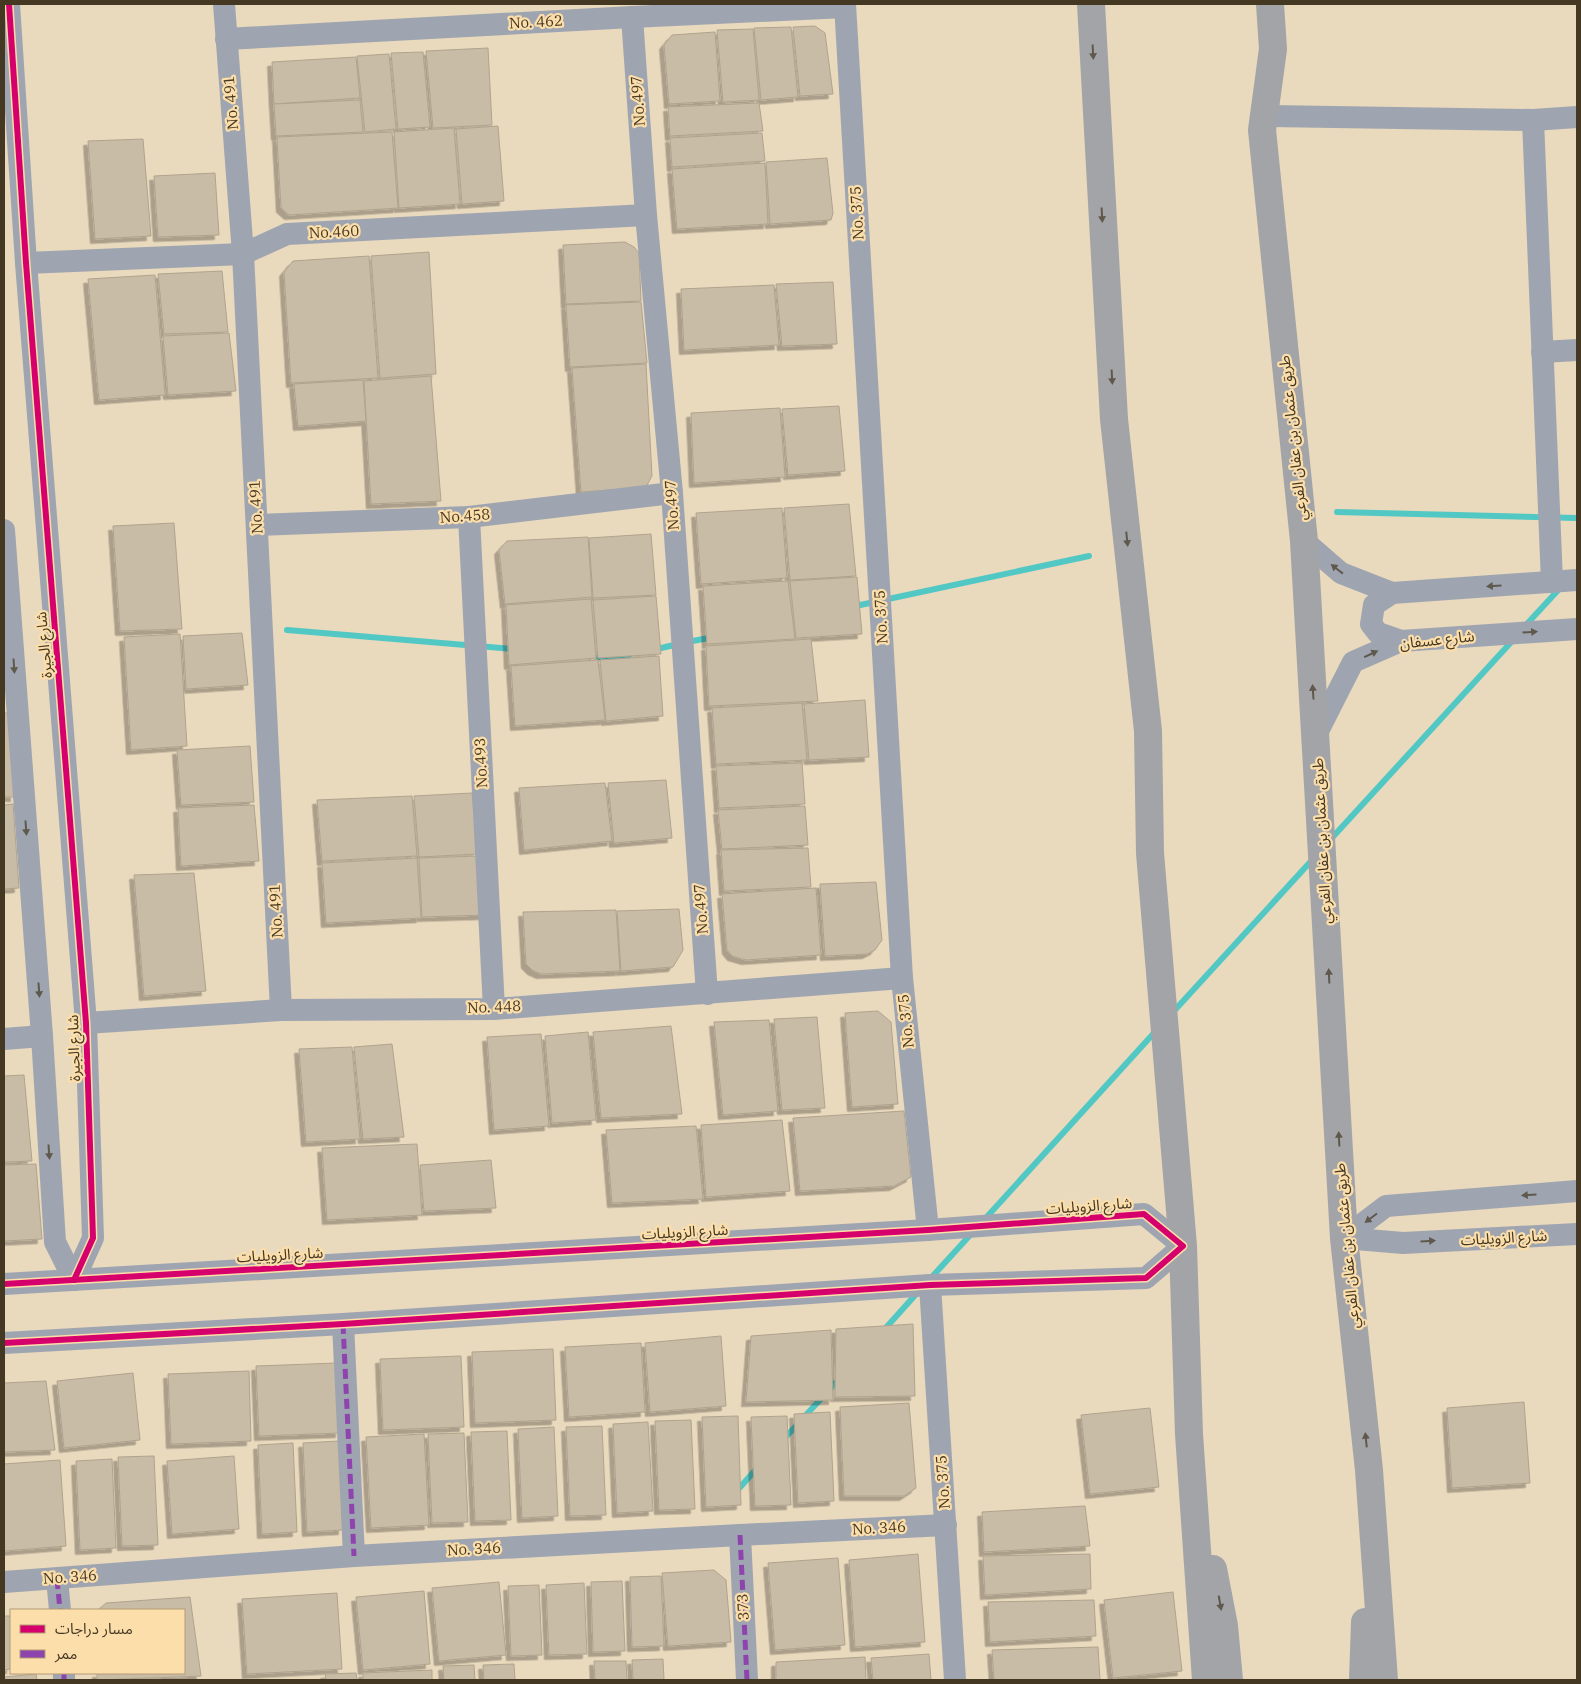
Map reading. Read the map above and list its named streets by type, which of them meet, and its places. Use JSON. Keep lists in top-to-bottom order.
{
  "streets": {
    "main road": ["طريق عثمان بن عفان الفرعي"],
    "street": [
      "No. 462",
      "No.497",
      "No. 491",
      "No. 375",
      "No.460",
      "No.458",
      "شارع عسفان",
      "شارع الجيرة",
      "No.493",
      "No. 448",
      "شارع الزويليات",
      "No. 346",
      "373"
    ]
  },
  "crossings": [
    ["No. 462", "No.497"],
    ["No. 462", "No. 491"],
    ["No. 462", "No. 375"],
    ["No.497", "No.460"],
    ["No.497", "No.458"],
    ["No.497", "No. 448"],
    ["No. 491", "No.460"],
    ["No. 491", "No.458"],
    ["No. 491", "No. 448"],
    ["No. 375", "No. 448"],
    ["No. 375", "شارع الزويليات"],
    ["No. 375", "No. 346"],
    ["No.460", "شارع الجيرة"],
    ["طريق عثمان بن عفان الفرعي", "شارع عسفان"],
    ["طريق عثمان بن عفان الفرعي", "شارع الزويليات"],
    ["No.458", "No.493"],
    ["شارع الجيرة", "No. 448"],
    ["شارع الجيرة", "شارع الزويليات"],
    ["No.493", "No. 448"],
    ["No. 346", "373"]
  ],
  "legend": ["مسار دراجات", "ممر"]
}
